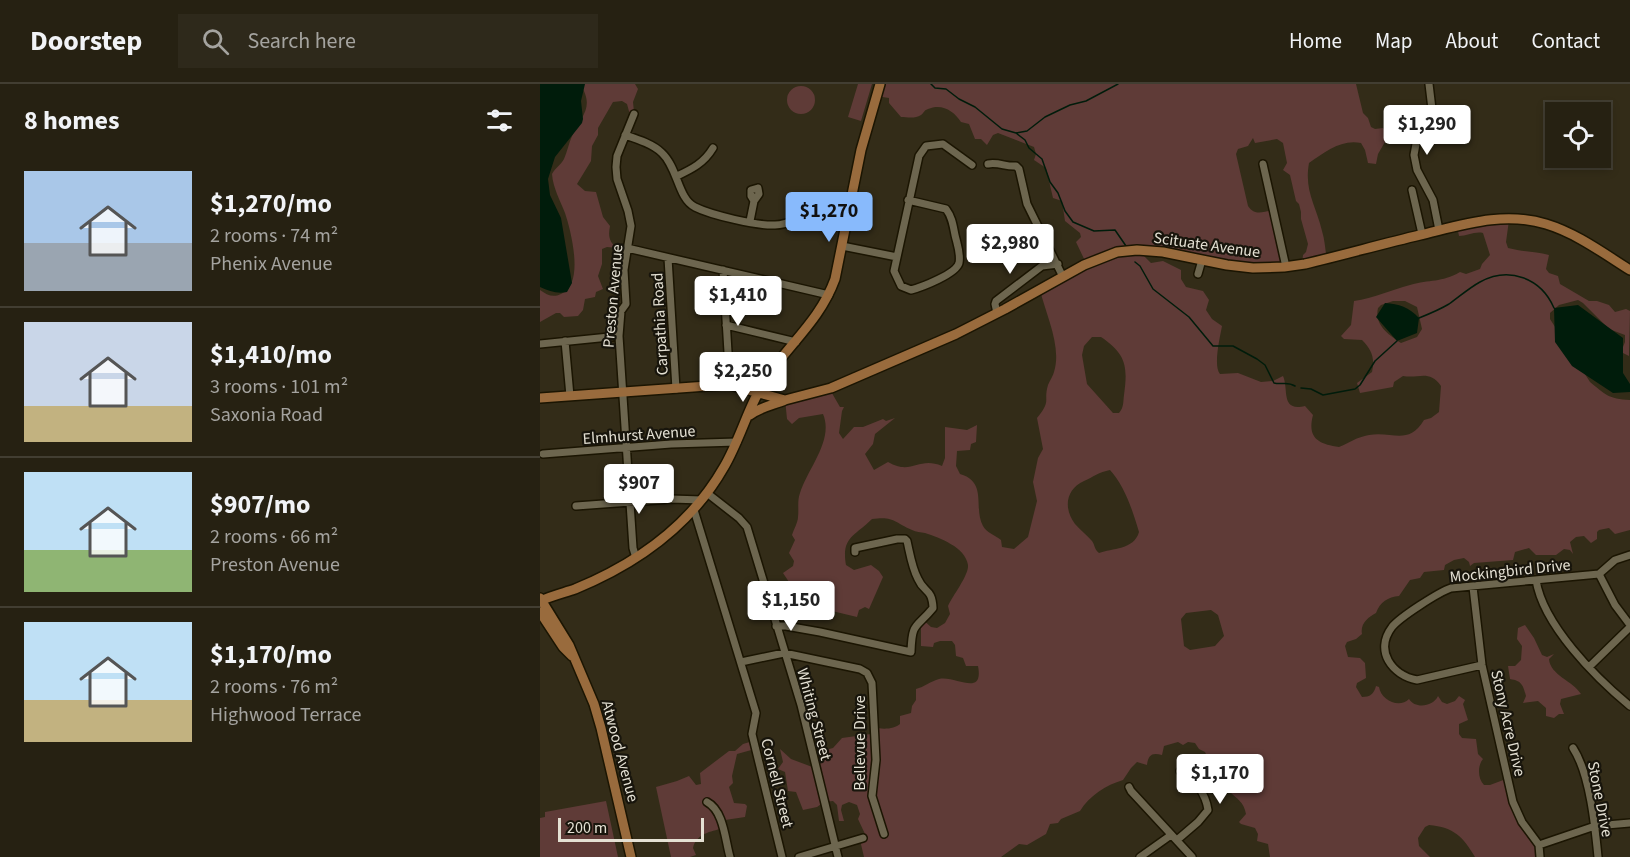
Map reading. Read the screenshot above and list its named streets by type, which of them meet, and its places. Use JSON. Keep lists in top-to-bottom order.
{
  "streets": {
    "main road": ["Scituate Avenue", "Atwood Avenue"],
    "street": [
      "Preston Avenue",
      "Carpathia Road",
      "Elmhurst Avenue",
      "Mockingbird Drive",
      "Whiting Street",
      "Stony Acre Drive",
      "Bellevue Drive",
      "Cornell Street",
      "Stone Drive"
    ]
  },
  "crossings": [
    ["Preston Avenue", "Elmhurst Avenue"],
    ["Mockingbird Drive", "Stony Acre Drive"],
    ["Whiting Street", "Bellevue Drive"],
    ["Bellevue Drive", "Cornell Street"]
  ],
  "scale_bar": "200 m",
  "page": {
    "header": "Doorstep",
    "search": "Search here",
    "nav": [
      "Home",
      "Map",
      "About",
      "Contact"
    ],
    "heading": "8 homes",
    "price": [
      "$1,290",
      "$1,270",
      "$2,980",
      "$1,410",
      "$2,250",
      "$907",
      "$1,150",
      "$1,170"
    ],
    "list": [
      {
        "name": "$1,270/mo",
        "note": "2 rooms · 74 m² · Phenix Avenue"
      },
      {
        "name": "$1,410/mo",
        "note": "3 rooms · 101 m² · Saxonia Road"
      },
      {
        "name": "$907/mo",
        "note": "2 rooms · 66 m² · Preston Avenue"
      },
      {
        "name": "$1,170/mo",
        "note": "2 rooms · 76 m² · Highwood Terrace"
      }
    ],
    "scale": "200 m"
  }
}
